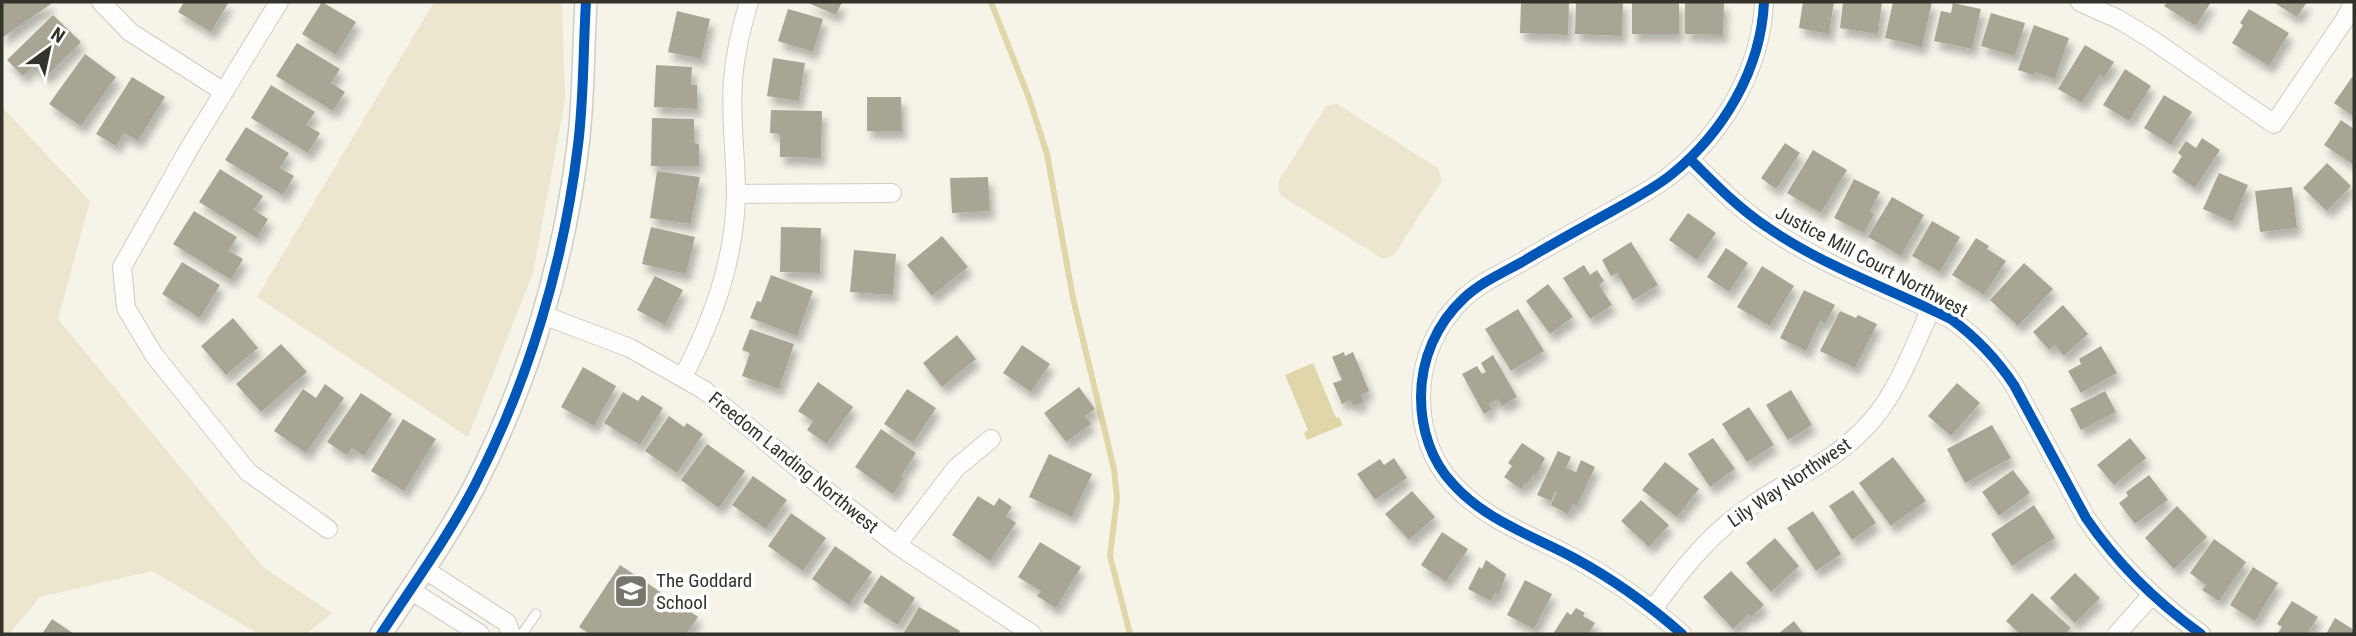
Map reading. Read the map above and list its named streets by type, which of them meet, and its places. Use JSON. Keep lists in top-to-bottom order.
{
  "streets": {
    "street": ["Justice Mill Court Northwest", "Freedom Landing Northwest", "Lily Way Northwest"]
  },
  "crossings": [
    ["Justice Mill Court Northwest", "Lily Way Northwest"]
  ],
  "places": {
    "school or university": ["The Goddard School"]
  },
  "north": "top right"
}
